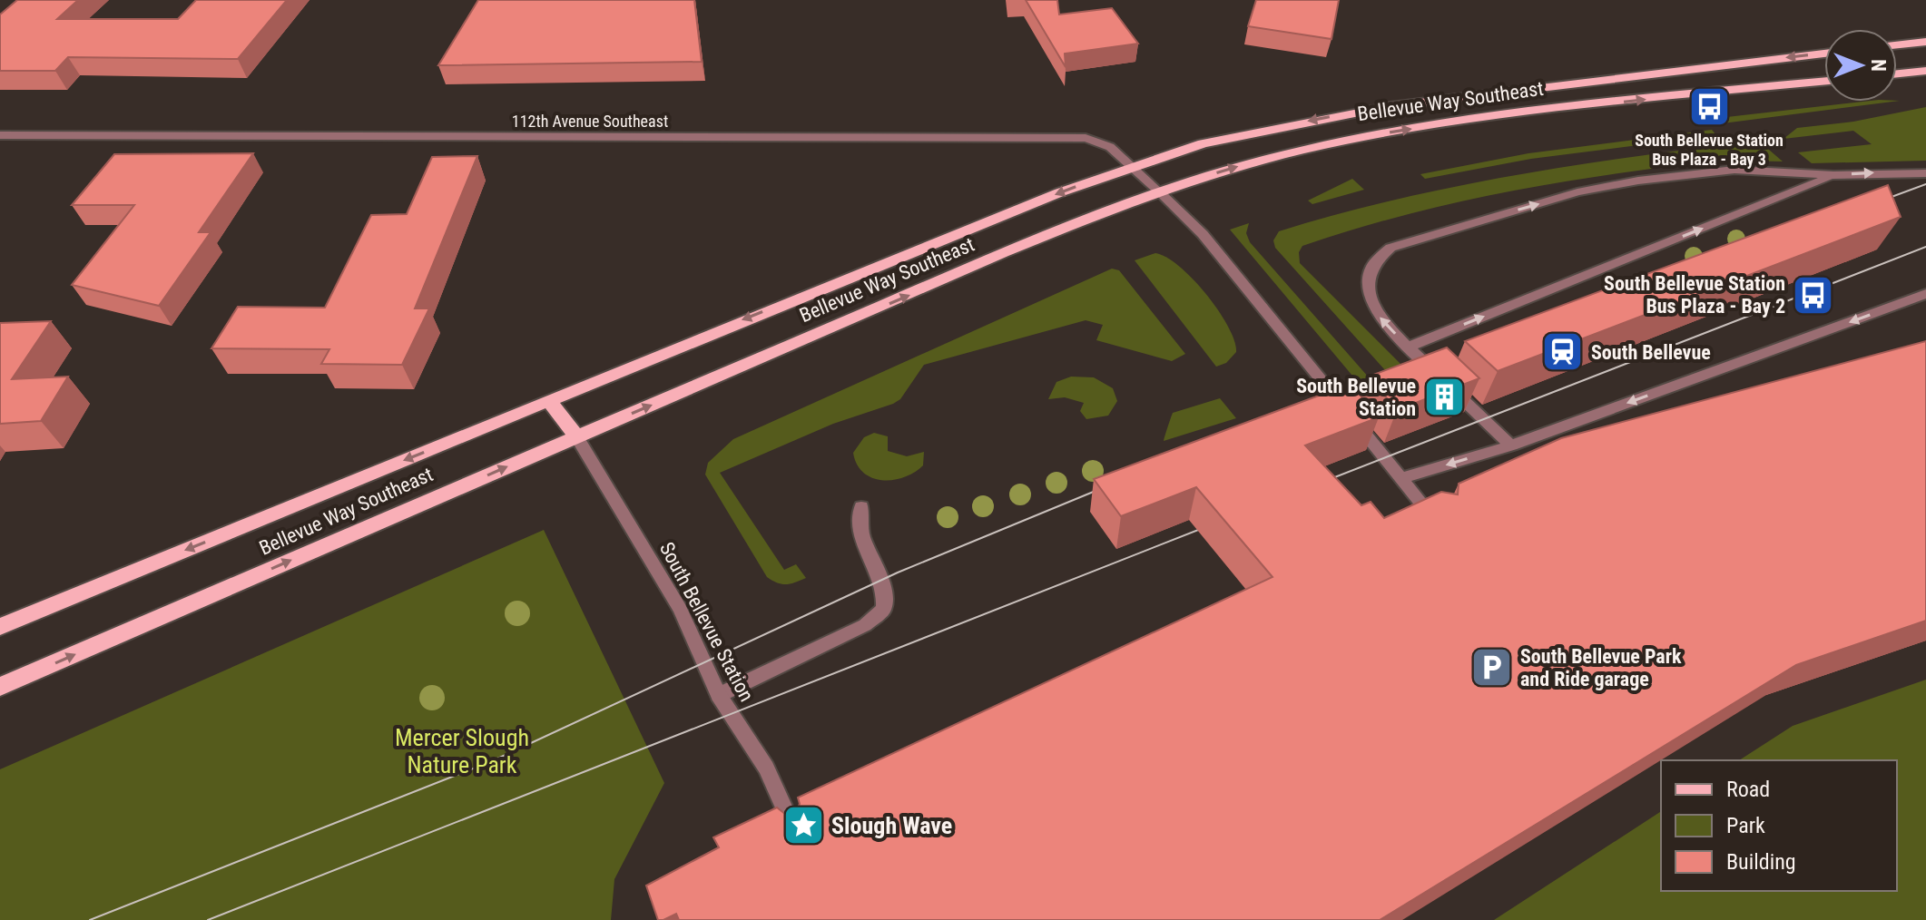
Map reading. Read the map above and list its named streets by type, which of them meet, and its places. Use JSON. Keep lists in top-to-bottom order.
{
  "streets": {
    "main road": ["Bellevue Way Southeast"],
    "street": ["112th Avenue Southeast", "South Bellevue Station"]
  },
  "crossings": [
    ["Bellevue Way Southeast", "112th Avenue Southeast"],
    ["Bellevue Way Southeast", "South Bellevue Station"]
  ],
  "parks": ["Mercer Slough Nature Park"],
  "places": {
    "bus stop": ["South Bellevue Station Bus Plaza - Bay 3", "South Bellevue Station Bus Plaza - Bay 2"],
    "station": ["South Bellevue"],
    "building": ["South Bellevue Station"],
    "parking": ["South Bellevue Park and Ride garage"],
    "place": ["Slough Wave"]
  },
  "legend": ["Road", "Park", "Building"],
  "north": "right"
}
